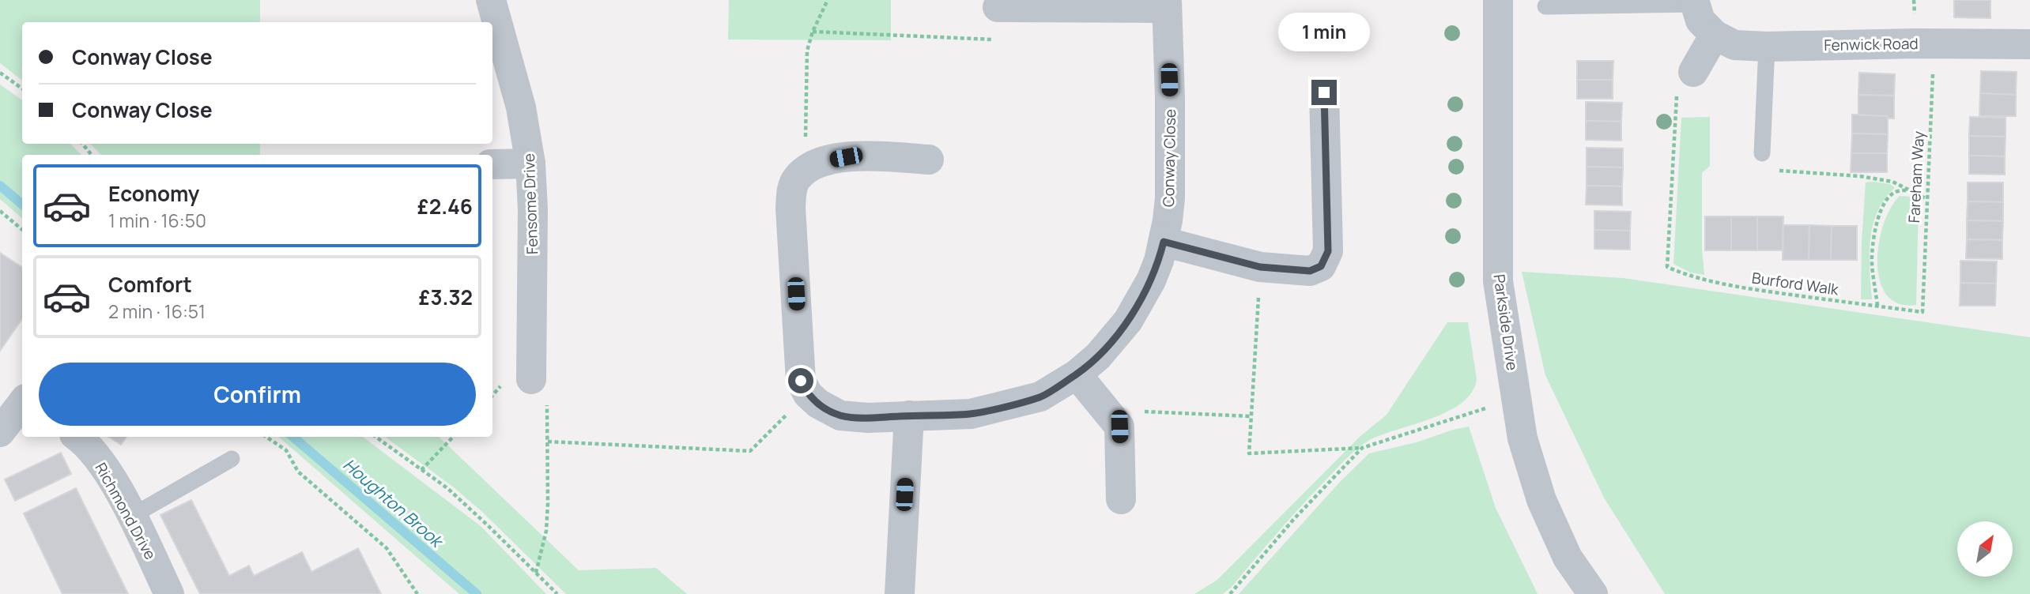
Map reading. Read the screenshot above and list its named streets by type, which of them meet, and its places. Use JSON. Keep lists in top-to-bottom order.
{
  "streets": {
    "street": [
      "Fenwick Road",
      "Conway Close",
      "Fensome Drive",
      "Parkside Drive",
      "Richmond Drive"
    ],
    "path": ["Fareham Way", "Burford Walk"]
  },
  "crossings": [
    ["Fenwick Road", "Fareham Way"],
    ["Fareham Way", "Burford Walk"]
  ],
  "water": ["Houghton Brook"],
  "north": "top right",
  "page": {
    "bubble": "1 min",
    "banner": ["Conway Close", "Conway Close"],
    "list": [
      {
        "name": "Economy",
        "note": "1 min · 16:50",
        "value": "£2.46"
      },
      {
        "name": "Comfort",
        "note": "2 min · 16:51",
        "value": "£3.32"
      }
    ],
    "buttons": "Confirm"
  }
}
